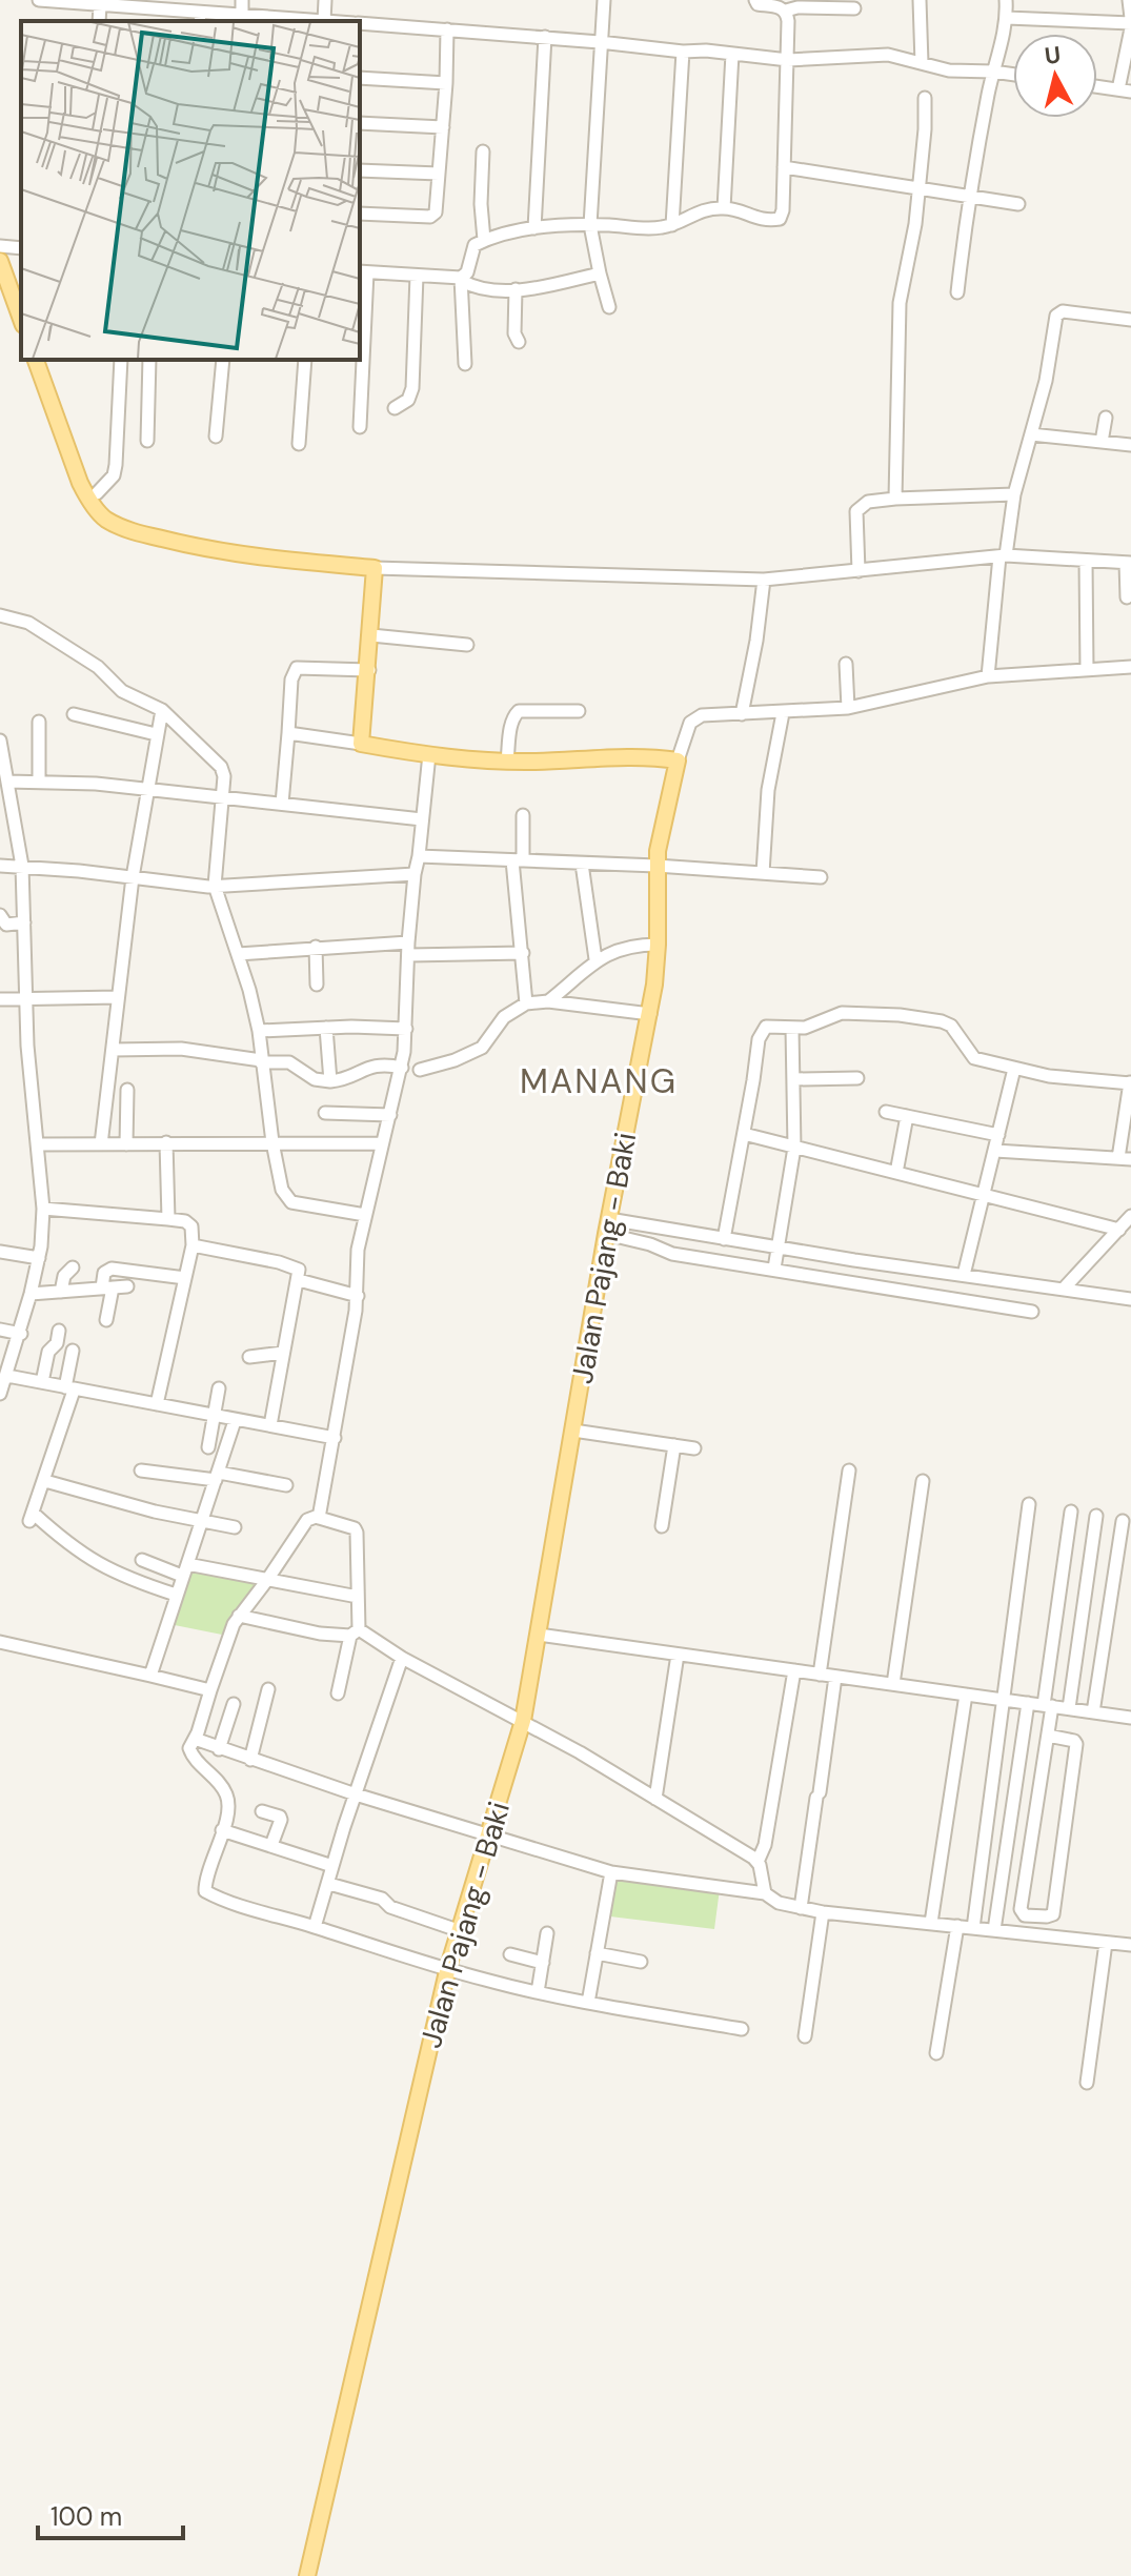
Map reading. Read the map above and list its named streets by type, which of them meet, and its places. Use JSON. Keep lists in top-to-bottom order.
{
  "streets": {
    "main road": ["Jalan Pajang - Baki"]
  },
  "districts": ["MANANG"],
  "scale_bar": "100 m",
  "north": "top"
}
